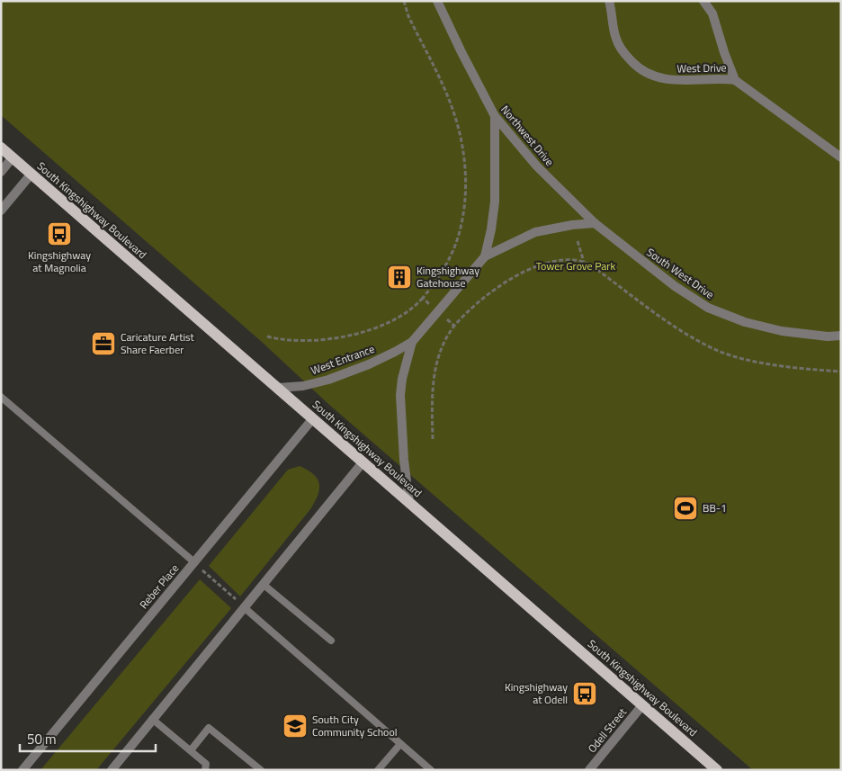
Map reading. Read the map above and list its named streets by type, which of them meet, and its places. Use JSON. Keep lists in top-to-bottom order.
{
  "streets": {
    "main road": ["South Kingshighway Boulevard"],
    "street": [
      "West Drive",
      "Northwest Drive",
      "South West Drive",
      "West Entrance",
      "Reber Place",
      "Odell Street"
    ]
  },
  "crossings": [
    ["Northwest Drive", "South West Drive"],
    ["Northwest Drive", "West Entrance"],
    ["South Kingshighway Boulevard", "West Entrance"],
    ["South Kingshighway Boulevard", "Reber Place"],
    ["South Kingshighway Boulevard", "Odell Street"],
    ["South West Drive", "West Entrance"]
  ],
  "parks": ["Tower Grove Park"],
  "places": {
    "bus stop": ["Kingshighway at Magnolia", "Kingshighway at Odell"],
    "building": ["Kingshighway Gatehouse"],
    "office": ["Caricature Artist Share Faerber"],
    "sports": ["BB-1"],
    "school or university": ["South City Community School"]
  },
  "scale_bar": "50 m"
}
